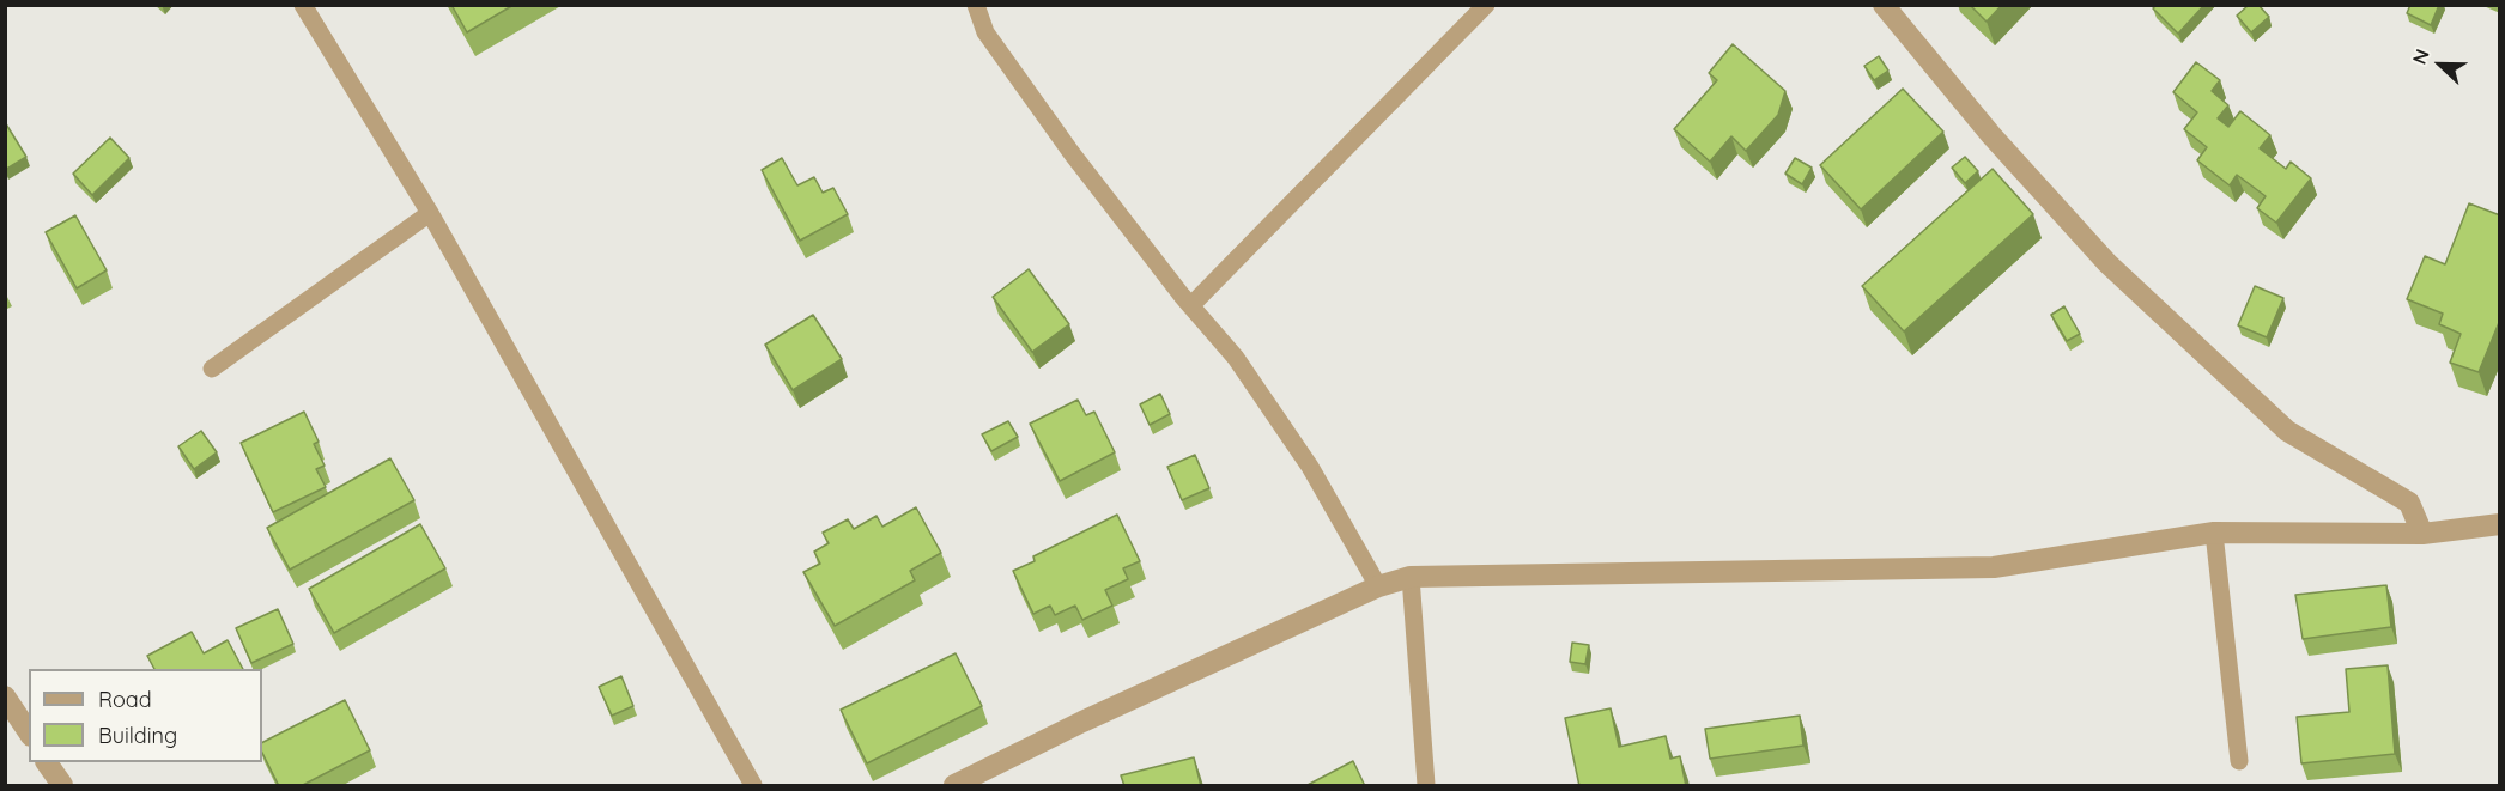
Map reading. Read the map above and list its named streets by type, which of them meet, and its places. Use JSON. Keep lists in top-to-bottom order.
{
  "legend": ["Road", "Building"],
  "north": "left"
}
